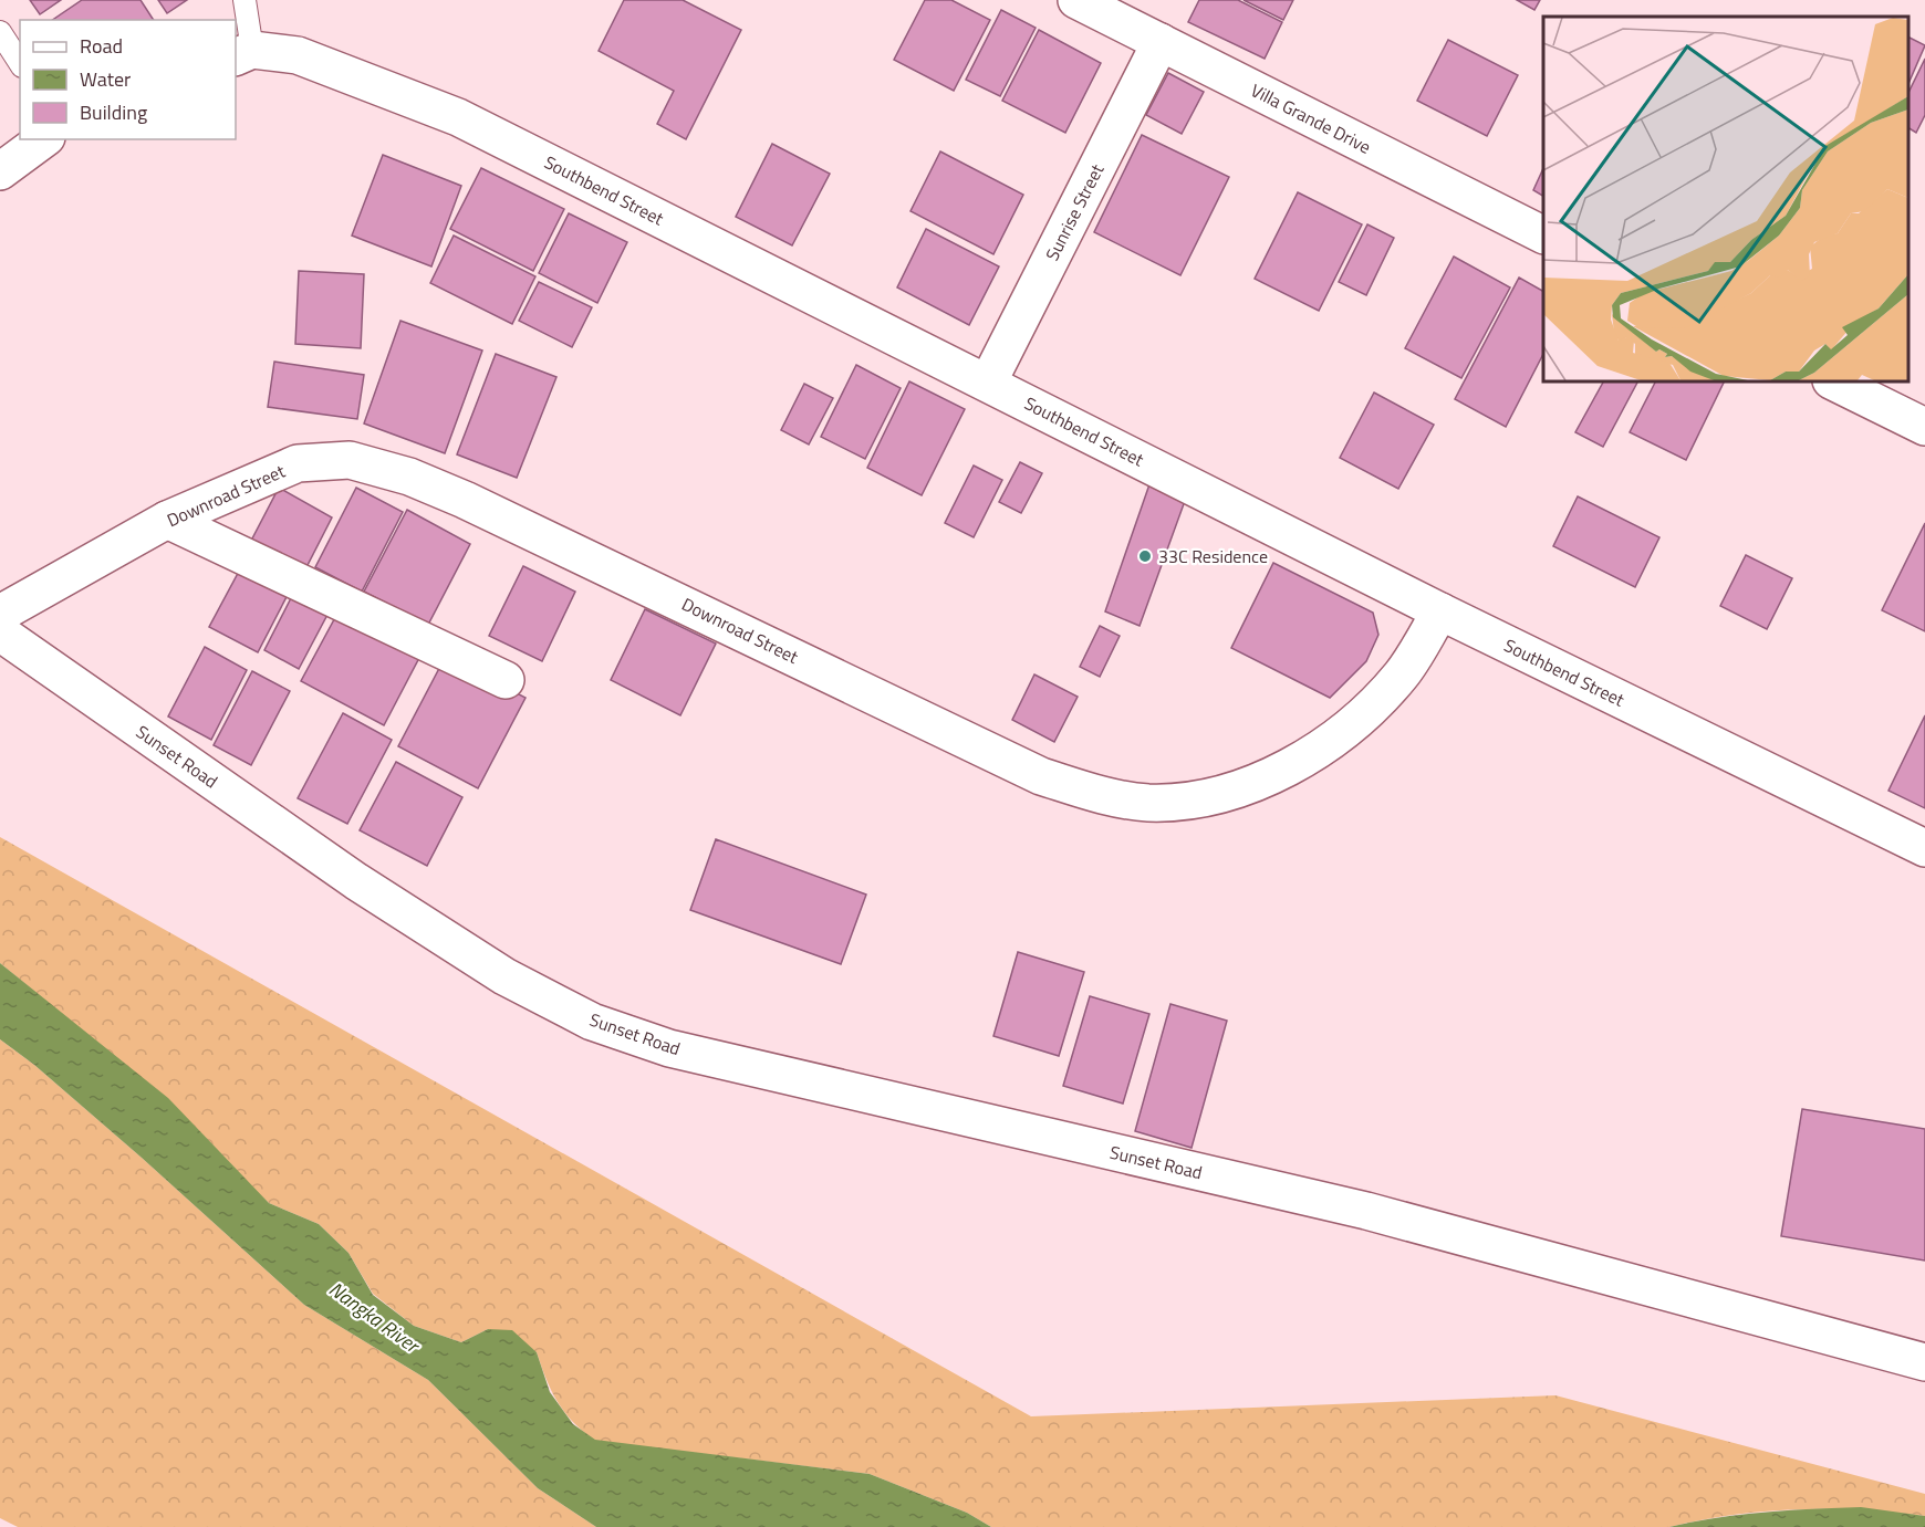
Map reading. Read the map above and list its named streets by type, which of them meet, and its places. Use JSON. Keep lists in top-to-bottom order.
{
  "streets": {
    "street": [
      "Villa Grande Drive",
      "Southbend Street",
      "Sunrise Street",
      "Downroad Street",
      "Sunset Road"
    ]
  },
  "crossings": [
    ["Villa Grande Drive", "Sunrise Street"],
    ["Southbend Street", "Sunrise Street"],
    ["Southbend Street", "Downroad Street"]
  ],
  "water": ["Nangka River"],
  "places": ["33C Residence"],
  "legend": ["Road", "Water", "Building"]
}
